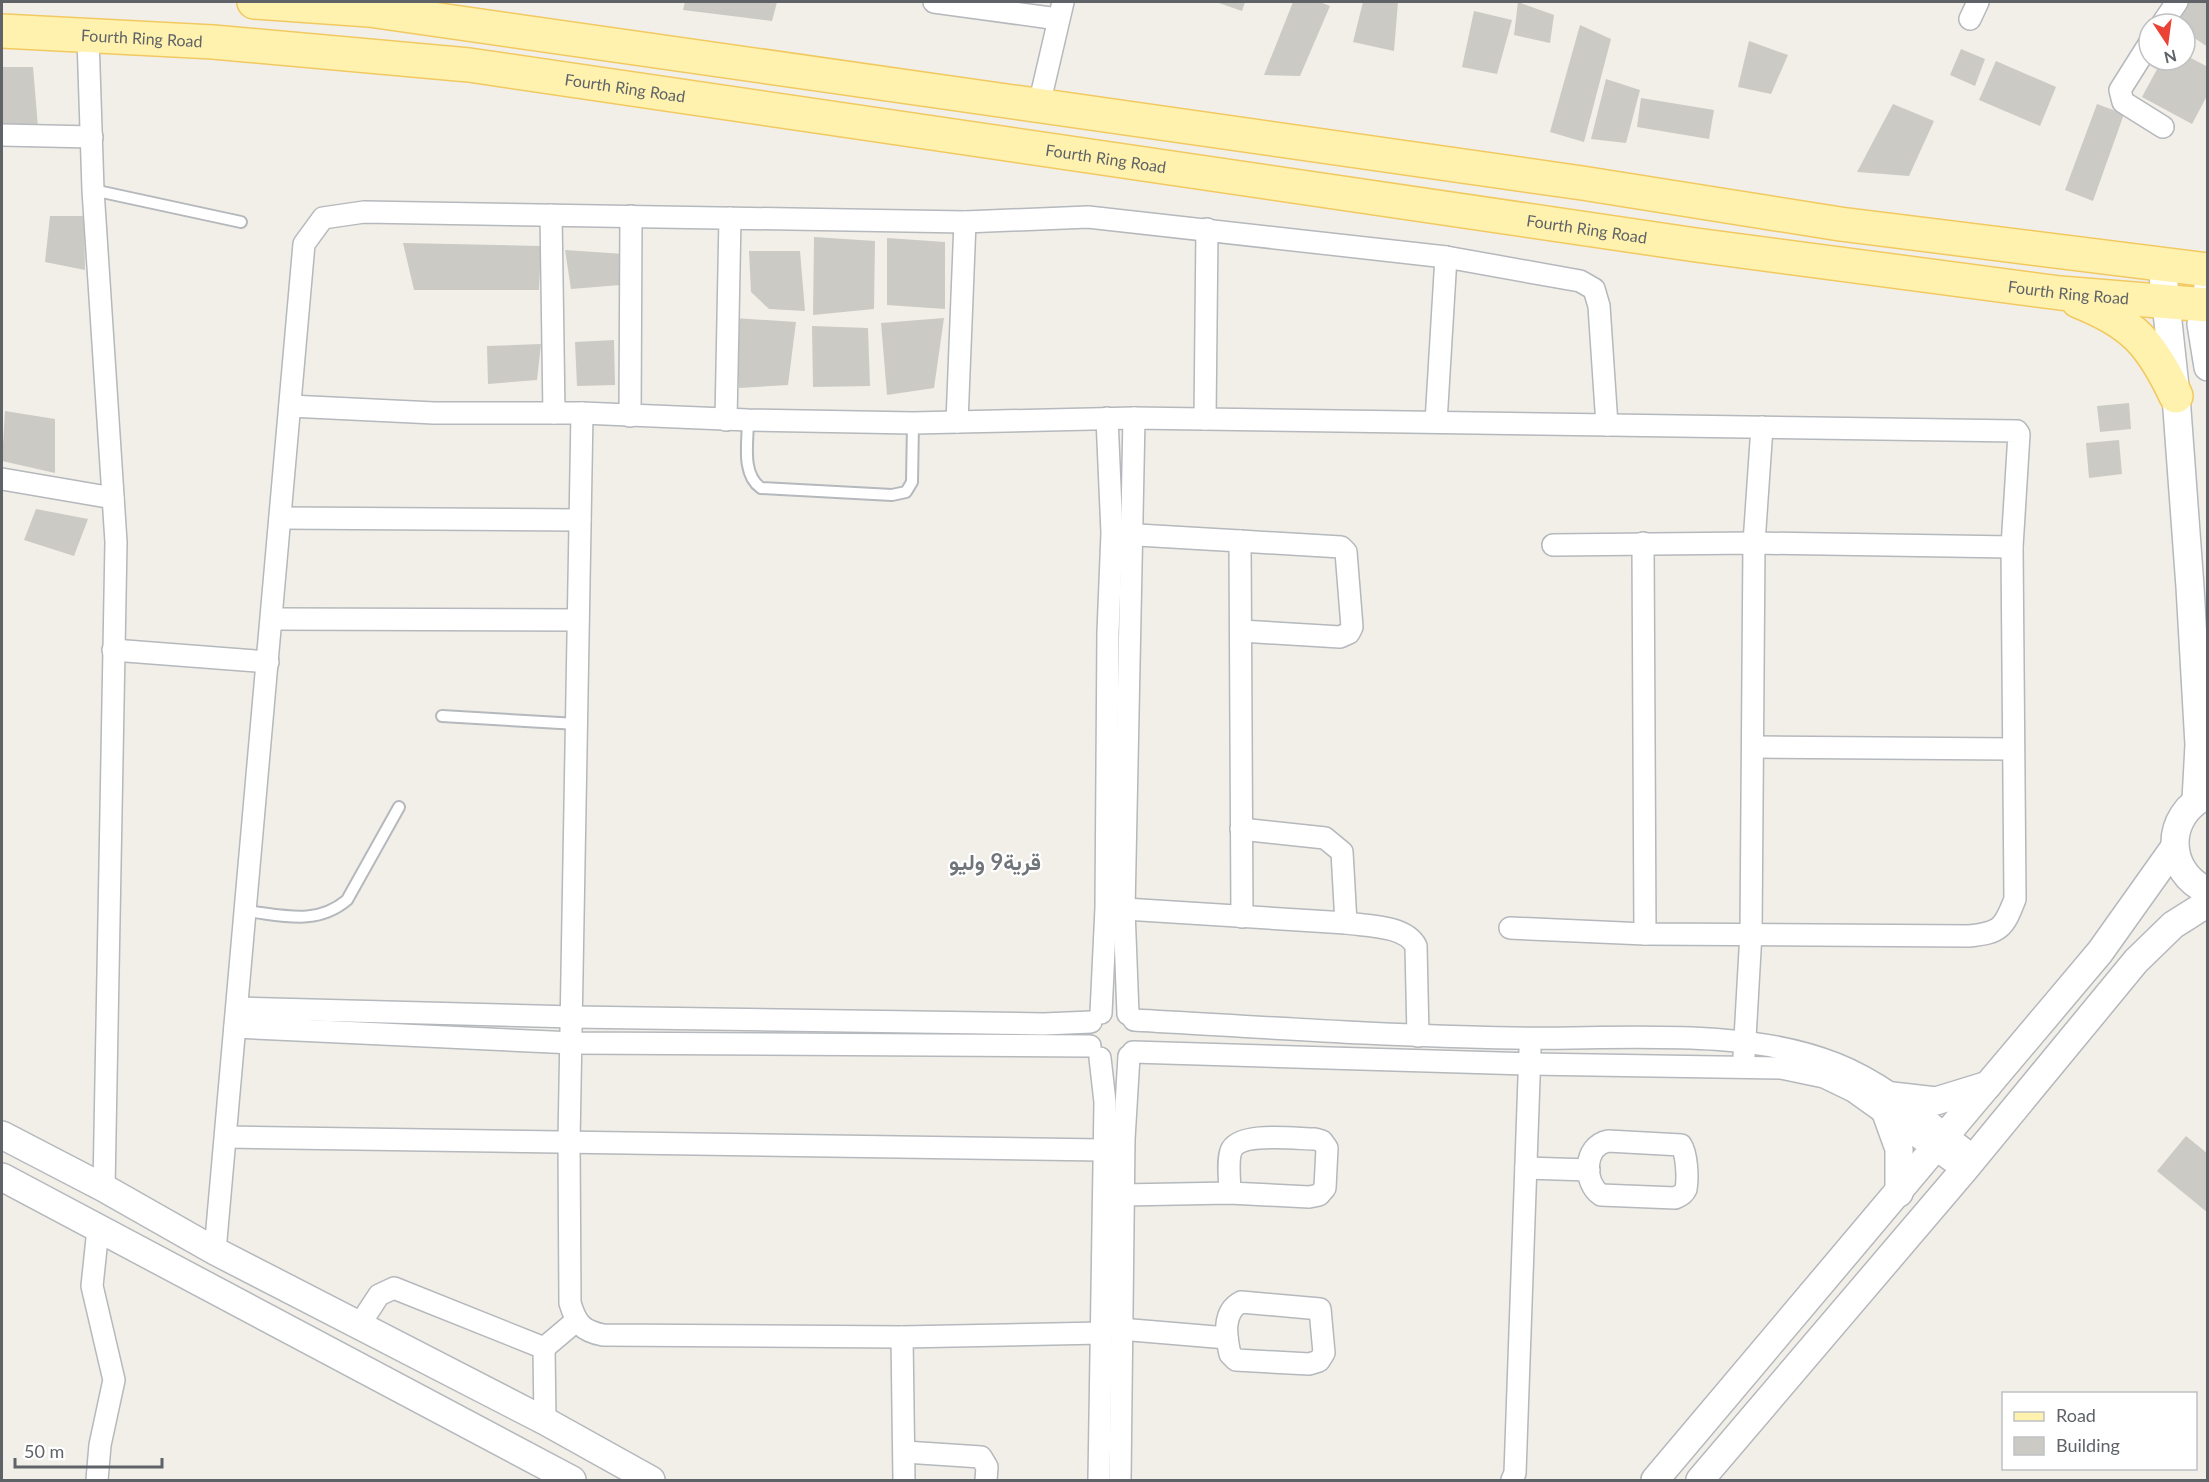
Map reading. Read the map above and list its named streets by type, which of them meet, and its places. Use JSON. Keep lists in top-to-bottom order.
{
  "streets": {
    "main road": ["Fourth Ring Road"]
  },
  "districts": ["قرية9 وليو"],
  "legend": ["Road", "Building"],
  "scale_bar": "50 m",
  "north": "bottom"
}
